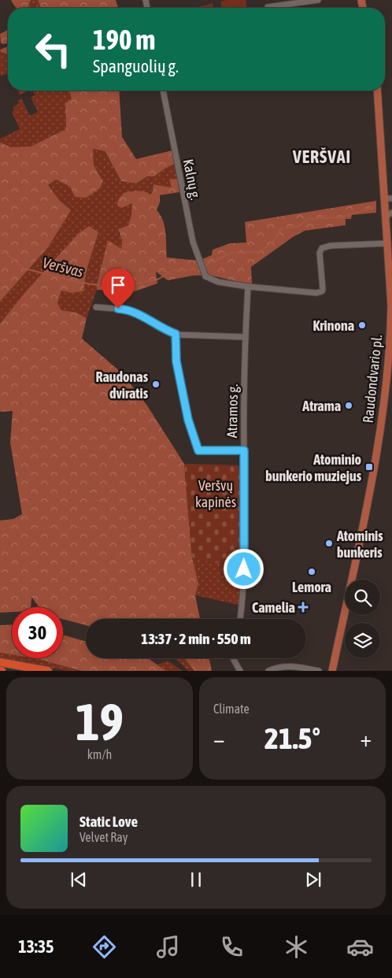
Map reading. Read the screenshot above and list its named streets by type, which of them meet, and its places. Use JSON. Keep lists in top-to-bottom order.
{
  "streets": {
    "main road": ["Raudondvario pl."],
    "street": ["Kalnų g.", "Atramos g."]
  },
  "crossings": [
    ["Kalnų g.", "Atramos g."]
  ],
  "districts": ["VERŠVAI"],
  "water": ["Veršvas"],
  "parks": ["Veršvų kapinės"],
  "places": {
    "other": [
      "Krinona",
      "Raudonas dviratis",
      "Atrama",
      "Atominis bunkeris",
      "Lemora"
    ],
    "transit": ["Atominio bunkerio muziejus"],
    "health": ["Camelia"]
  },
  "page": {
    "turn": ["190 m", "Spanguolių g."],
    "limit": "30",
    "trip": "13:37 · 2 min · 550 m",
    "tile": [
      ["19", "km/h"],
      "Climate"
    ],
    "heat": ["−", "21.5°", "+"],
    "song": ["Static Love", "Velvet Ray"],
    "tabs": "13:35"
  }
}
